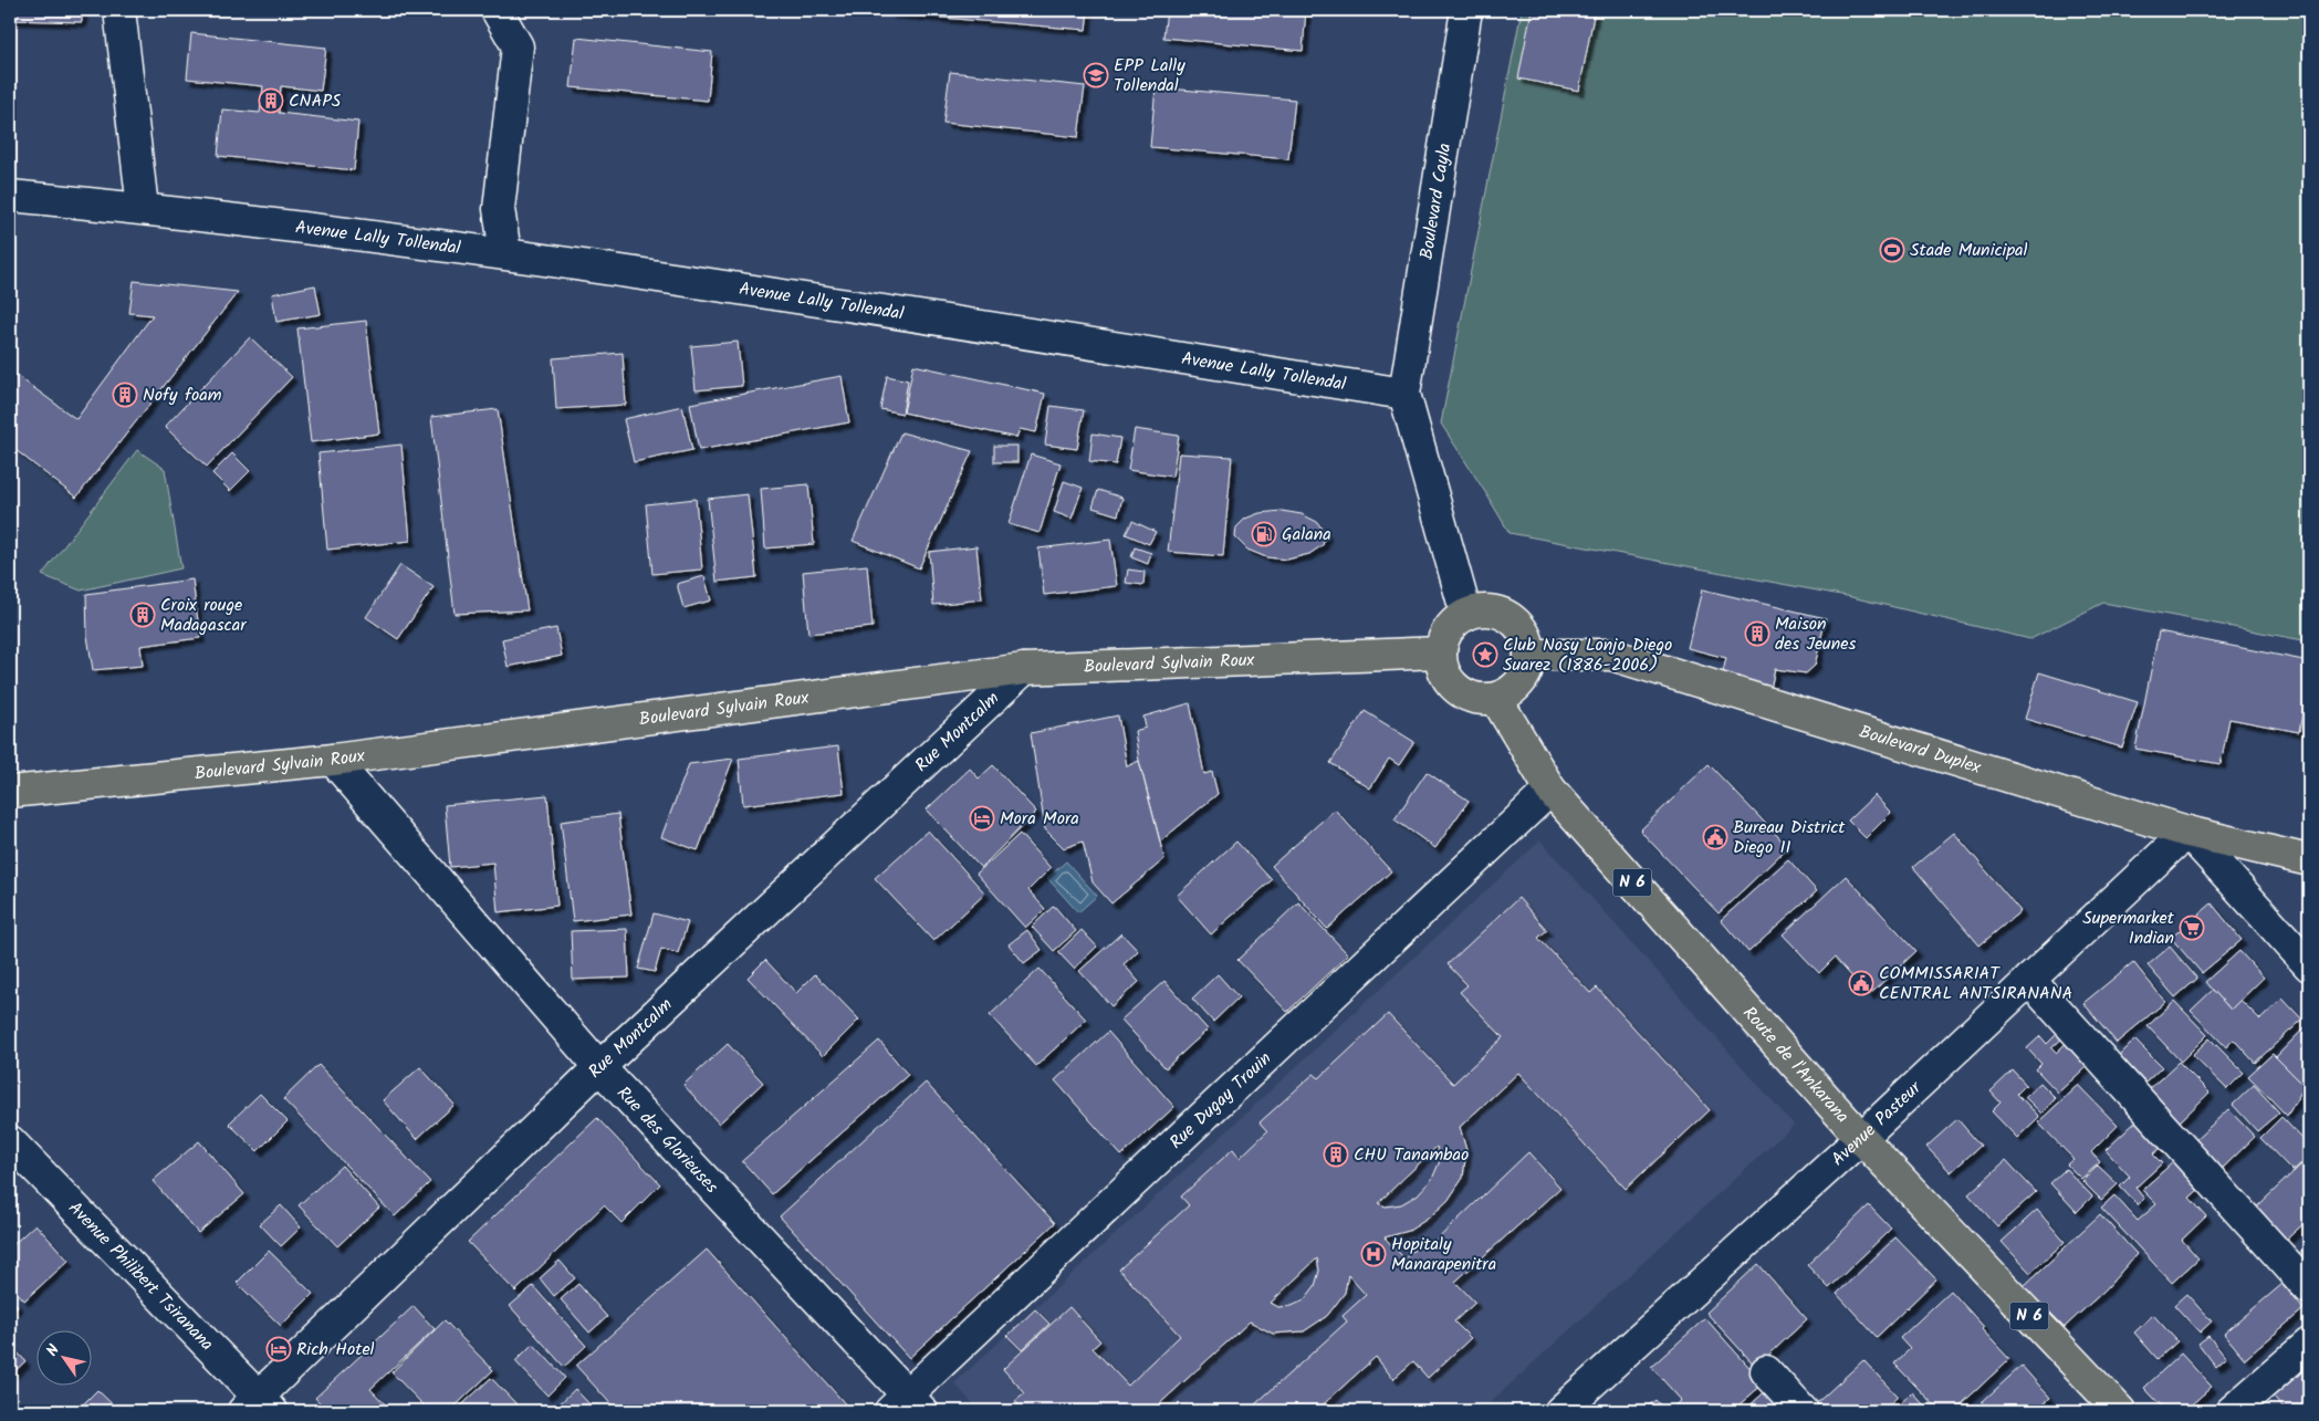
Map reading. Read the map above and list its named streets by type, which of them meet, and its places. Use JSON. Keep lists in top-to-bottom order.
{
  "streets": {
    "main road": [
      "Boulevard Sylvain Roux",
      "Boulevard Duplex",
      "N 6",
      "Route de l'Ankarana"
    ],
    "street": [
      "Boulevard Cayla",
      "Avenue Lally Tollendal",
      "Rue Montcalm",
      "Rue Dugay Trouin",
      "Avenue Pasteur",
      "Rue des Glorieuses",
      "Avenue Philibert Tsiranana"
    ]
  },
  "crossings": [
    ["Boulevard Cayla", "Avenue Lally Tollendal"],
    ["Boulevard Sylvain Roux", "Rue Montcalm"],
    ["Boulevard Sylvain Roux", "Boulevard Duplex"],
    ["Boulevard Sylvain Roux", "Route de l'Ankarana"],
    ["Boulevard Sylvain Roux", "Rue des Glorieuses"],
    ["Rue Montcalm", "Rue des Glorieuses"],
    ["Rue Montcalm", "Avenue Philibert Tsiranana"],
    ["Boulevard Duplex", "Route de l'Ankarana"],
    ["Boulevard Duplex", "Avenue Pasteur"],
    ["Route de l'Ankarana", "Rue Dugay Trouin"],
    ["Route de l'Ankarana", "Avenue Pasteur"],
    ["Rue Dugay Trouin", "Rue des Glorieuses"]
  ],
  "places": {
    "school or university": ["EPP Lally Tollendal"],
    "building": [
      "CNAPS",
      "Nofy foam",
      "Croix rouge Madagascar",
      "Maison des Jeunes",
      "CHU Tanambao"
    ],
    "sports": ["Stade Municipal"],
    "fuel station": ["Galana"],
    "place": ["Club Nosy Lonjo Diego Suarez (1886-2006)"],
    "hotel": ["Mora Mora", "Rich Hotel"],
    "public building": ["Bureau District Diego II", "COMMISSARIAT CENTRAL ANTSIRANANA"],
    "supermarket": ["Supermarket Indian"],
    "hospital": ["Hopitaly Manarapenitra"]
  },
  "north": "top left"
}
